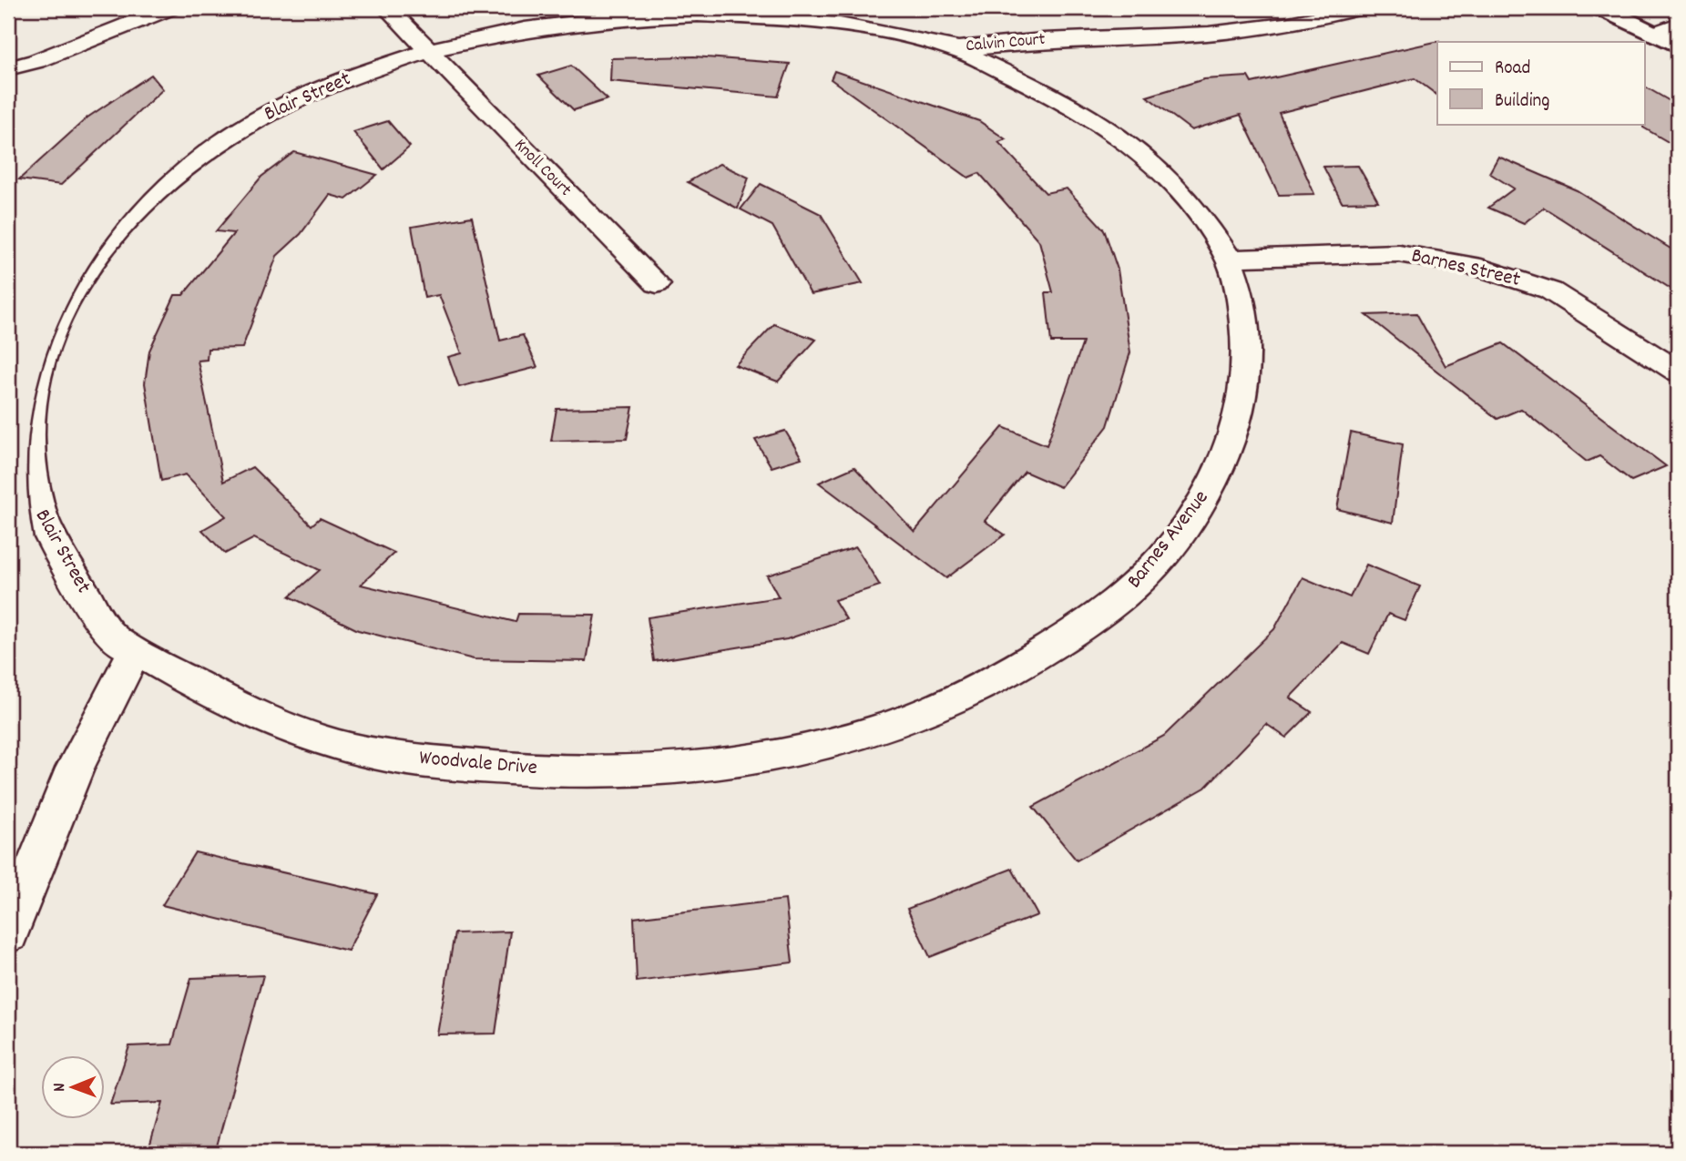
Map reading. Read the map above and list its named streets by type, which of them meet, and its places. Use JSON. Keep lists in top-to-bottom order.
{
  "streets": {
    "street": [
      "Calvin Court",
      "Blair Street",
      "Knoll Court",
      "Barnes Street",
      "Barnes Avenue",
      "Woodvale Drive"
    ]
  },
  "crossings": [
    ["Calvin Court", "Blair Street"],
    ["Calvin Court", "Knoll Court"],
    ["Calvin Court", "Barnes Avenue"],
    ["Blair Street", "Knoll Court"],
    ["Blair Street", "Woodvale Drive"],
    ["Barnes Street", "Barnes Avenue"],
    ["Barnes Avenue", "Woodvale Drive"]
  ],
  "legend": ["Road", "Building"],
  "north": "left"
}
